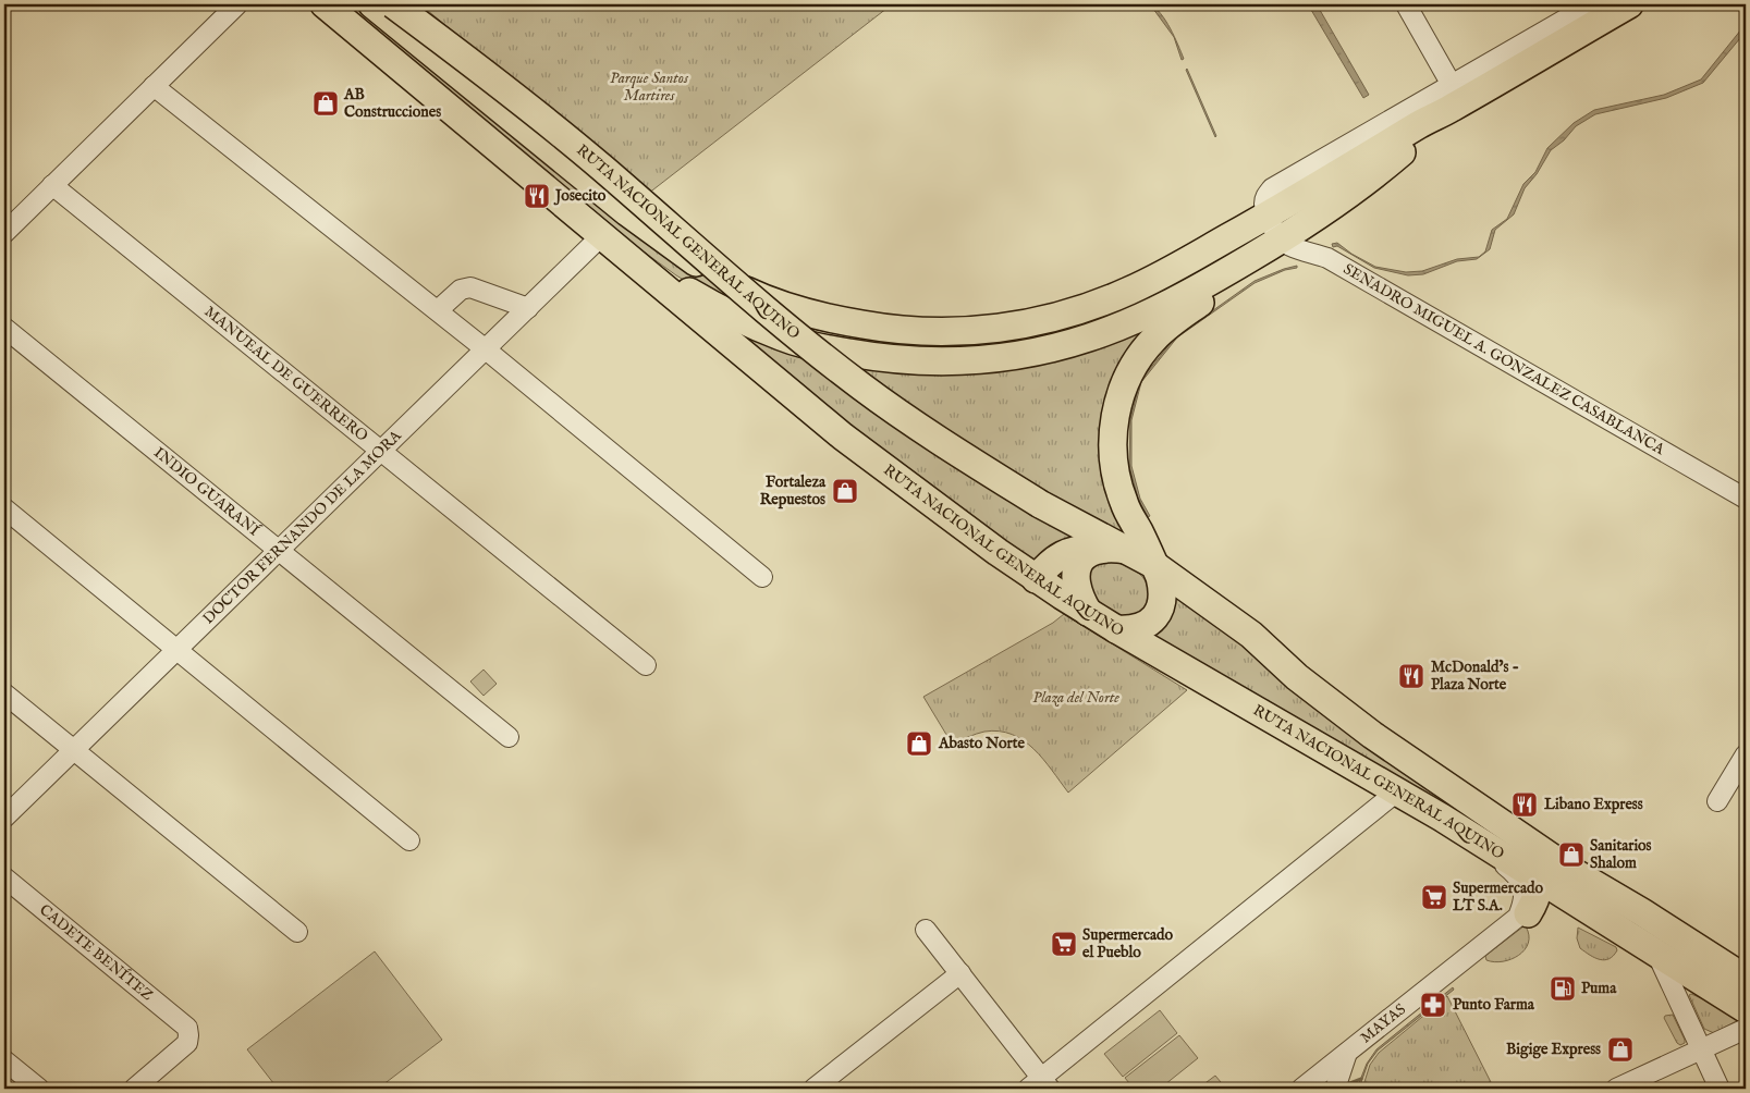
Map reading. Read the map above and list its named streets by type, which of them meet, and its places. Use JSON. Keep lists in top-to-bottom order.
{
  "streets": {
    "highway": ["RUTA NACIONAL GENERAL AQUINO"],
    "street": [
      "SENADRO MIGUEL A. GONZALEZ CASABLANCA",
      "MANUEAL DE GUERRERO",
      "INDIO GUARANÍ",
      "DOCTOR FERNANDO DE LA MORA",
      "CADETE BENÍTEZ",
      "MAYAS"
    ]
  },
  "crossings": [
    ["RUTA NACIONAL GENERAL AQUINO", "DOCTOR FERNANDO DE LA MORA"],
    ["MANUEAL DE GUERRERO", "DOCTOR FERNANDO DE LA MORA"],
    ["INDIO GUARANÍ", "DOCTOR FERNANDO DE LA MORA"]
  ],
  "parks": ["Parque Santos Martires", "Plaza del Norte"],
  "places": {
    "shop": [
      "AB Construcciones",
      "Fortaleza Repuestos",
      "Abasto Norte",
      "Sanitarios Shalom",
      "Bigige Express"
    ],
    "restaurant": ["Josecito", "McDonald’s - Plaza Norte", "Libano Express"],
    "supermarket": ["Supermercado LT S.A.", "Supermercado el Pueblo"],
    "fuel station": ["Puma"],
    "pharmacy": ["Punto Farma"]
  }
}
